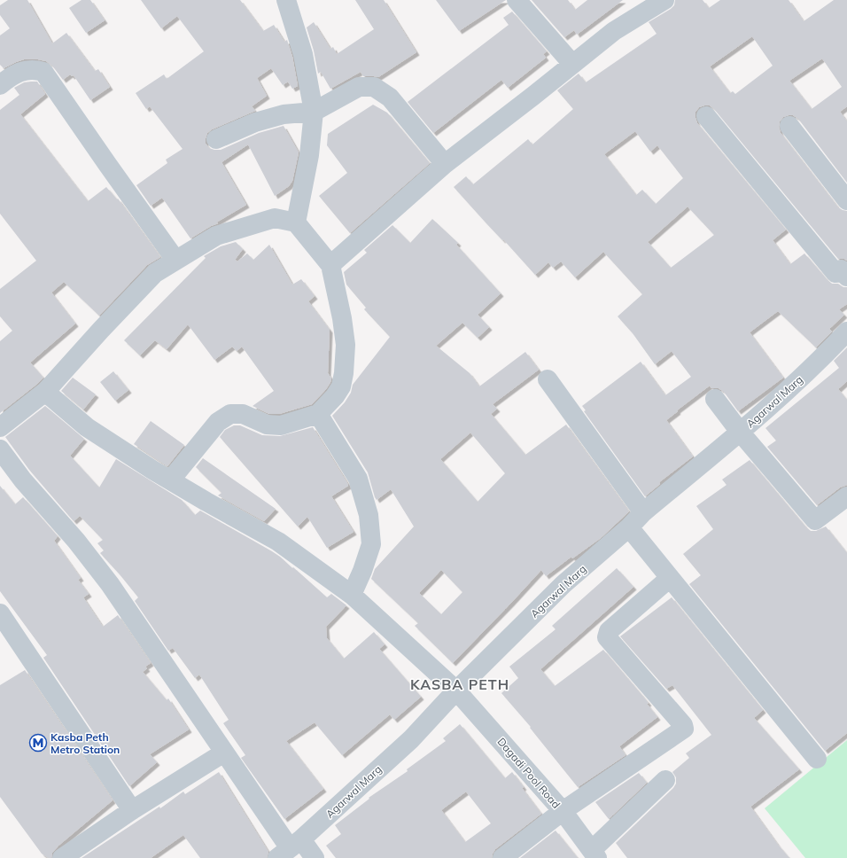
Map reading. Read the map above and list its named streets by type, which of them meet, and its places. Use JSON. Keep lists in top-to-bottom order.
{
  "streets": {
    "street": ["Agarwal Marg", "Dagadi Pool Road"]
  },
  "crossings": [
    ["Agarwal Marg", "Dagadi Pool Road"]
  ],
  "districts": ["KASBA PETH"],
  "places": {
    "metro station": ["Kasba Peth Metro Station"]
  }
}
